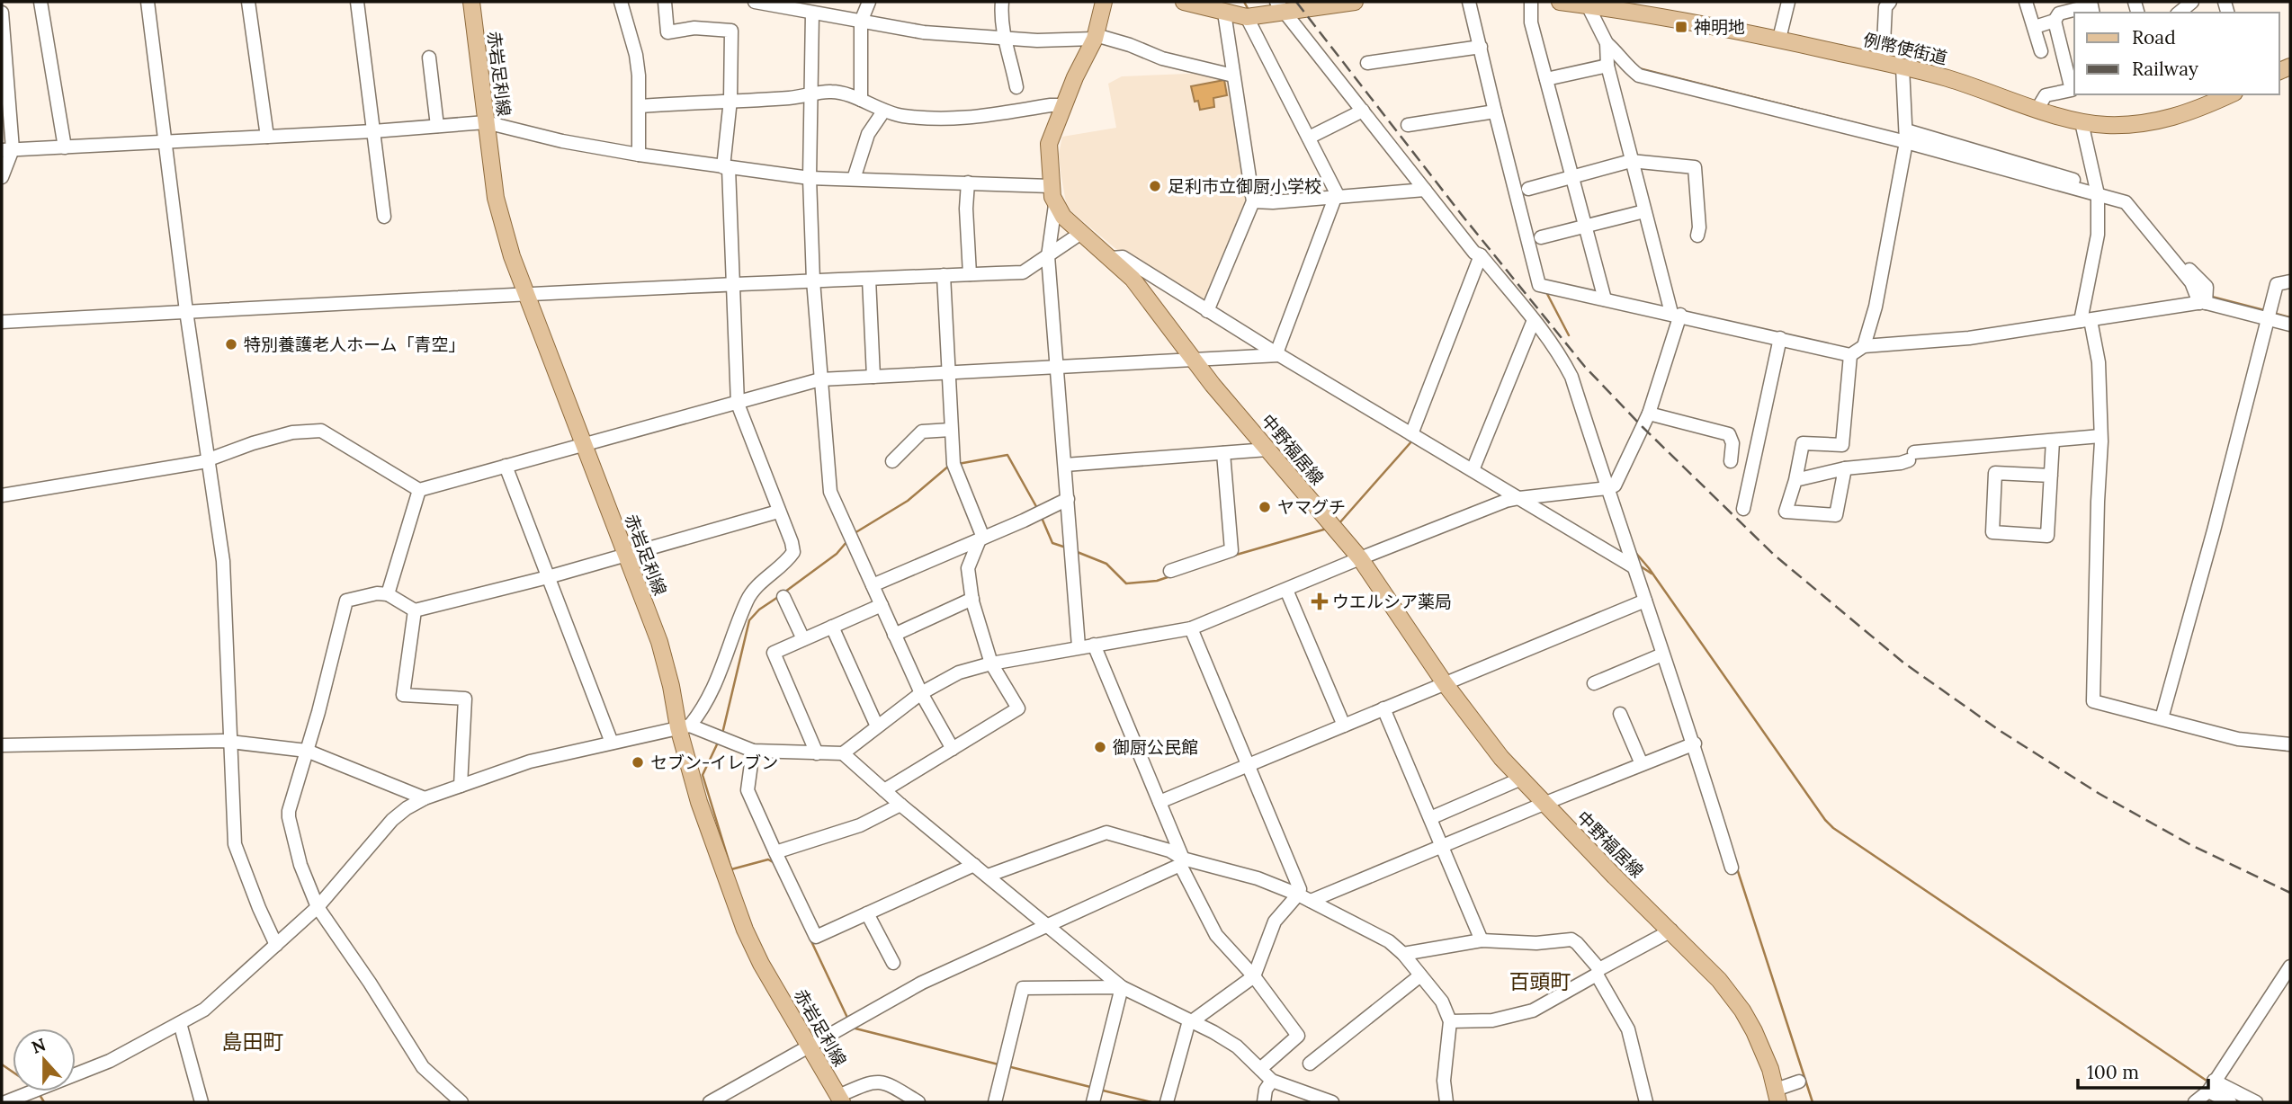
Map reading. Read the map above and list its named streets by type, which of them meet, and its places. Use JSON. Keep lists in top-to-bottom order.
{
  "streets": {
    "main road": ["例幣使街道", "赤岩足利線", "中野福居線"]
  },
  "districts": ["百頭町", "島田町"],
  "places": {
    "transit": ["神明地"],
    "other": [
      "足利市立御厨小学校",
      "特別養護老人ホーム「青空」",
      "ヤマグチ",
      "御厨公民館",
      "セブン-イレブン"
    ],
    "health": ["ウエルシア薬局"]
  },
  "legend": ["Road", "Railway"],
  "scale_bar": "100 m",
  "north": "top"
}
